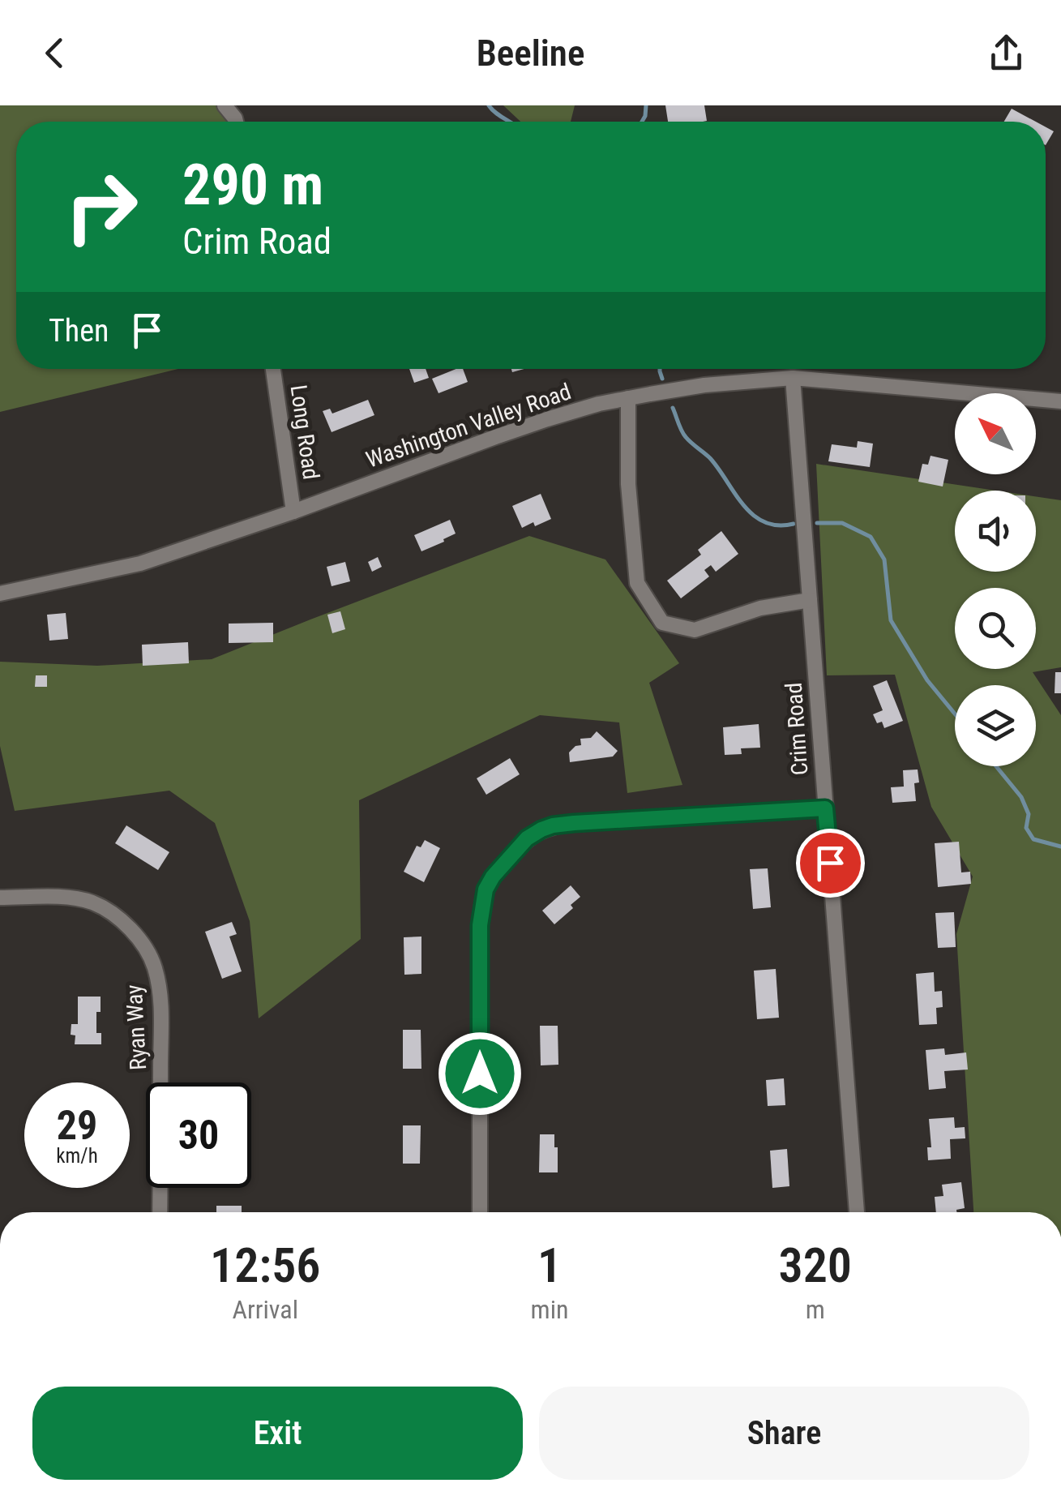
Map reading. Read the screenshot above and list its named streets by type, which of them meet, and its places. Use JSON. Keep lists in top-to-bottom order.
{
  "streets": {
    "street": [
      "Washington Valley Road",
      "Long Road",
      "Crim Road",
      "Ryan Way"
    ]
  },
  "crossings": [
    ["Washington Valley Road", "Long Road"],
    ["Washington Valley Road", "Crim Road"]
  ],
  "north": "top left",
  "page": {
    "header": "Beeline",
    "turn": ["290 m", "Crim Road"],
    "then": "Then",
    "speed": "29 km/h",
    "limit": "30",
    "eta": [
      "12:56",
      "Arrival",
      "1",
      "min",
      "320",
      "m"
    ],
    "buttons": ["Exit", "Share"]
  }
}
